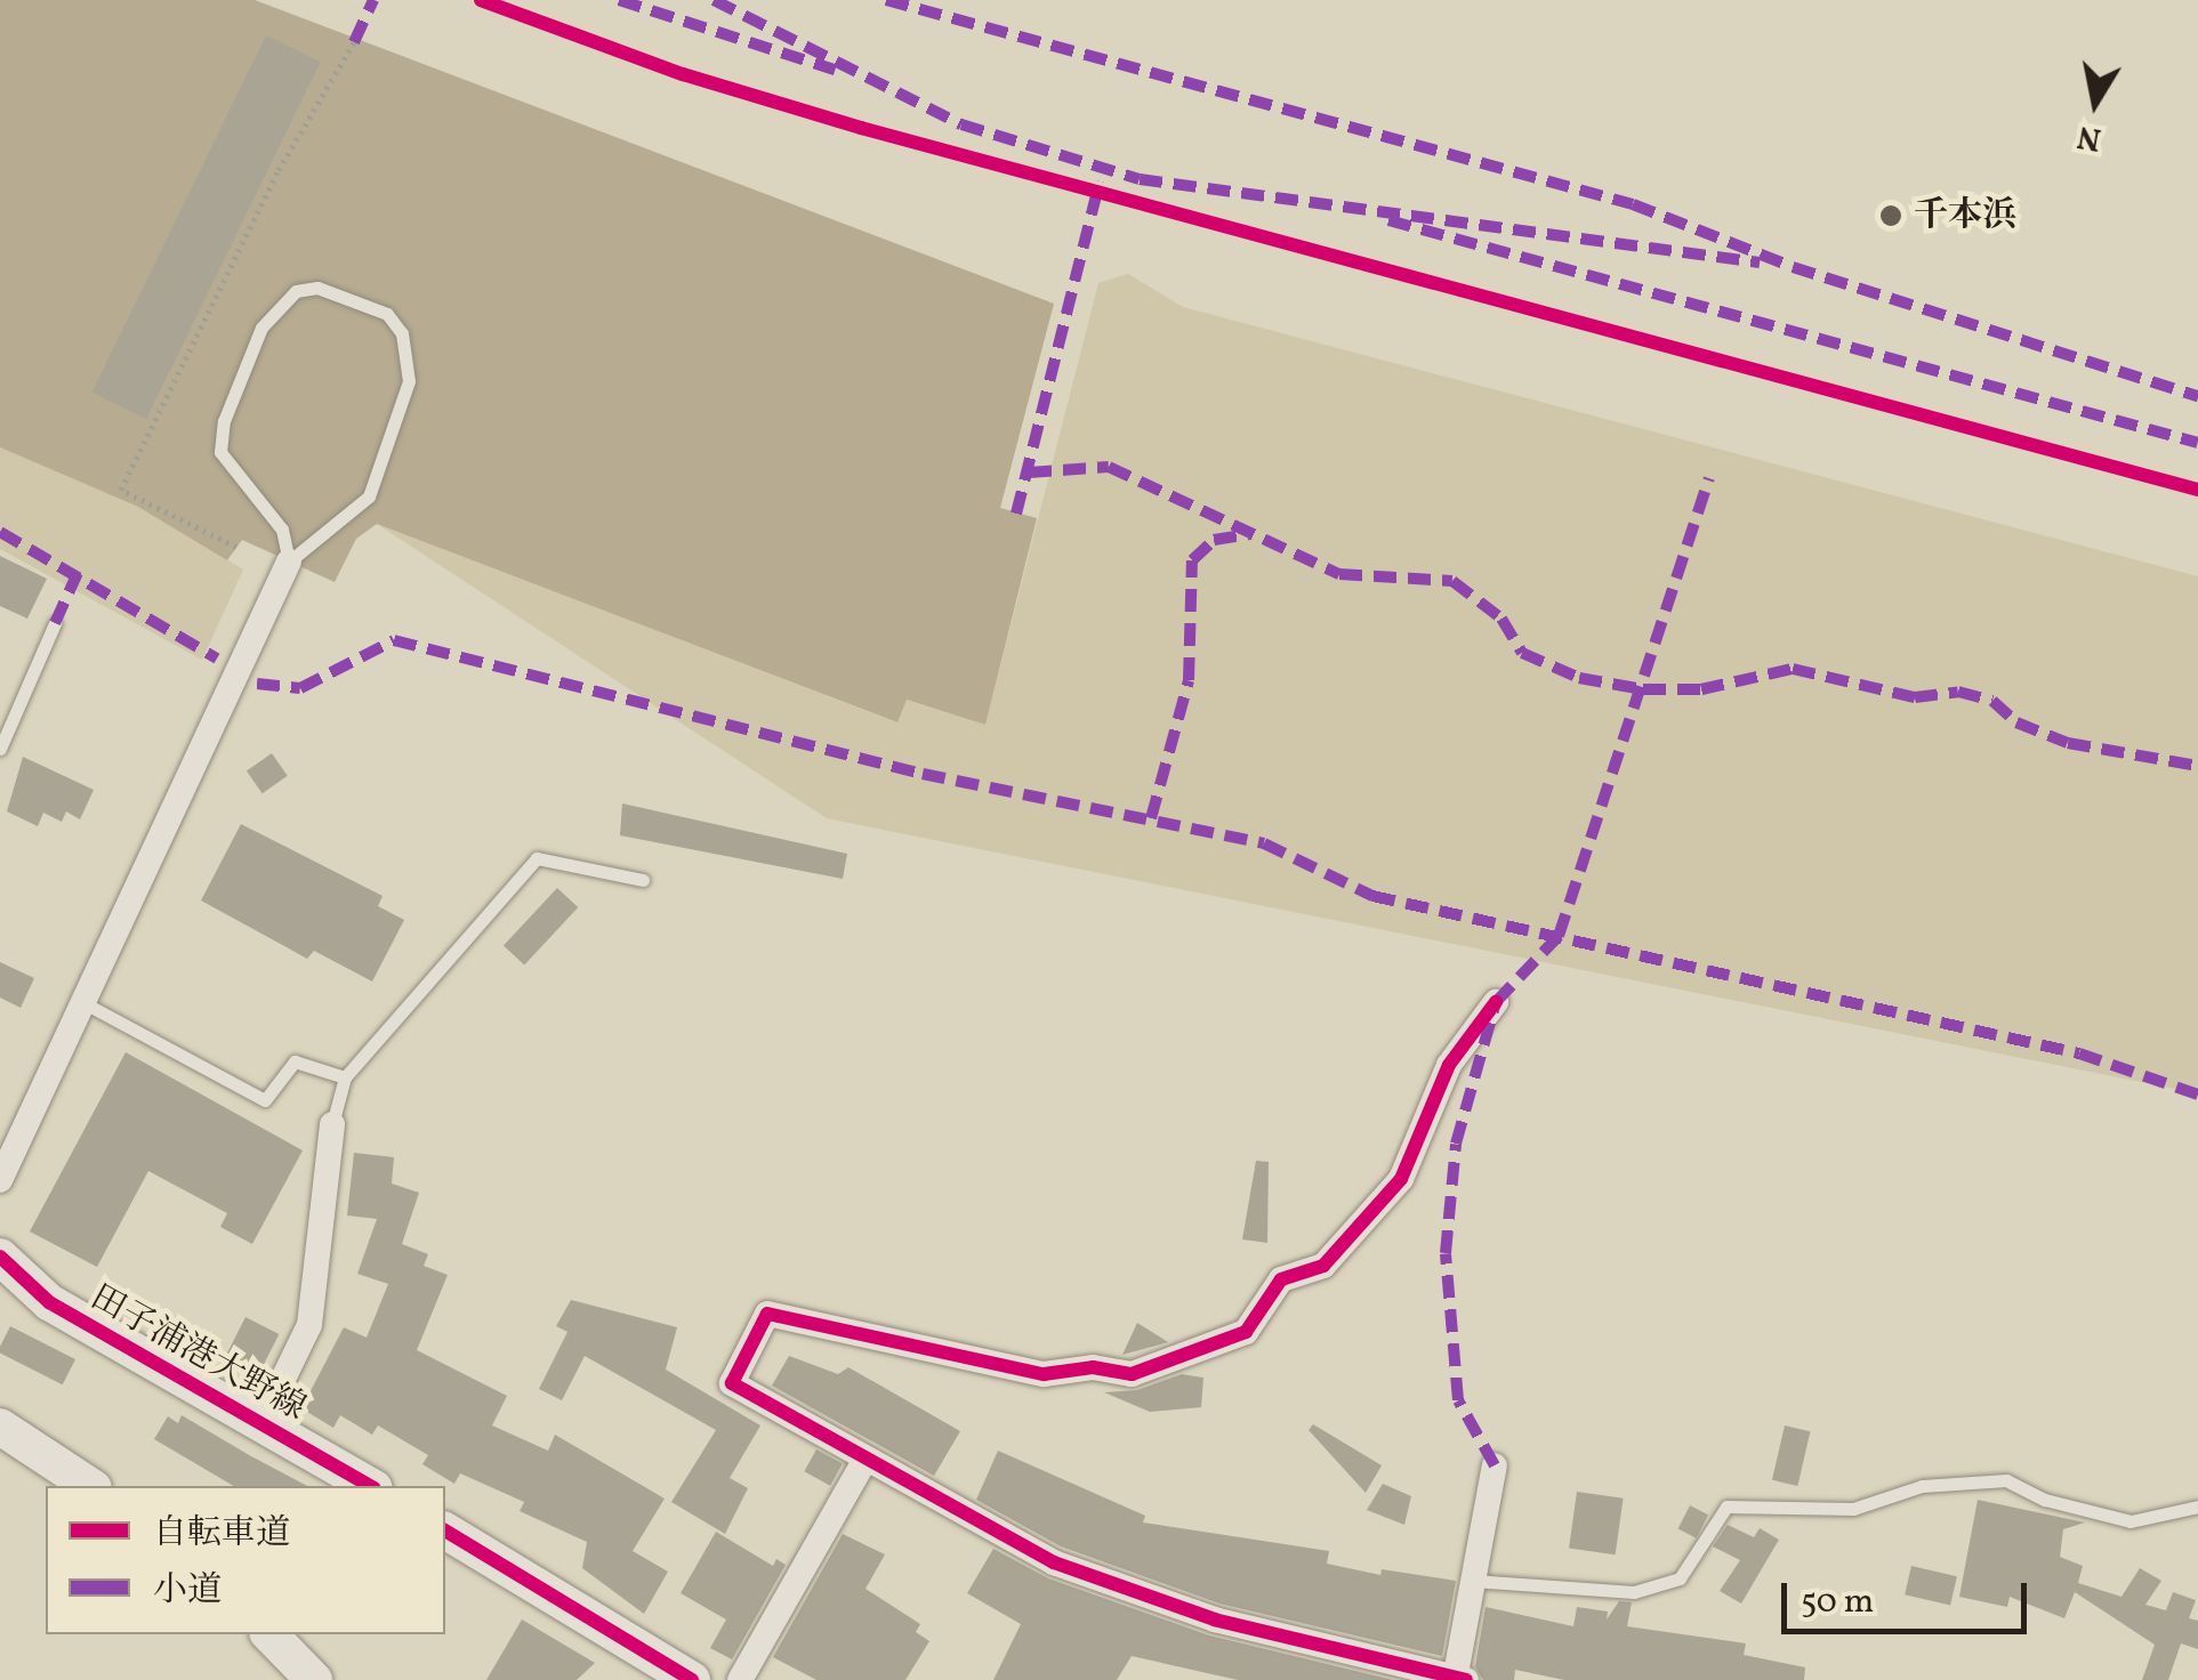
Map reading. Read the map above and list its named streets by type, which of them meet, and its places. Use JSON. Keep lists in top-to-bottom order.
{
  "streets": {
    "main road": ["田子浦港大野線"]
  },
  "places": ["千本浜"],
  "legend": ["自転車道", "小道"],
  "scale_bar": "50 m",
  "north": "bottom"
}
